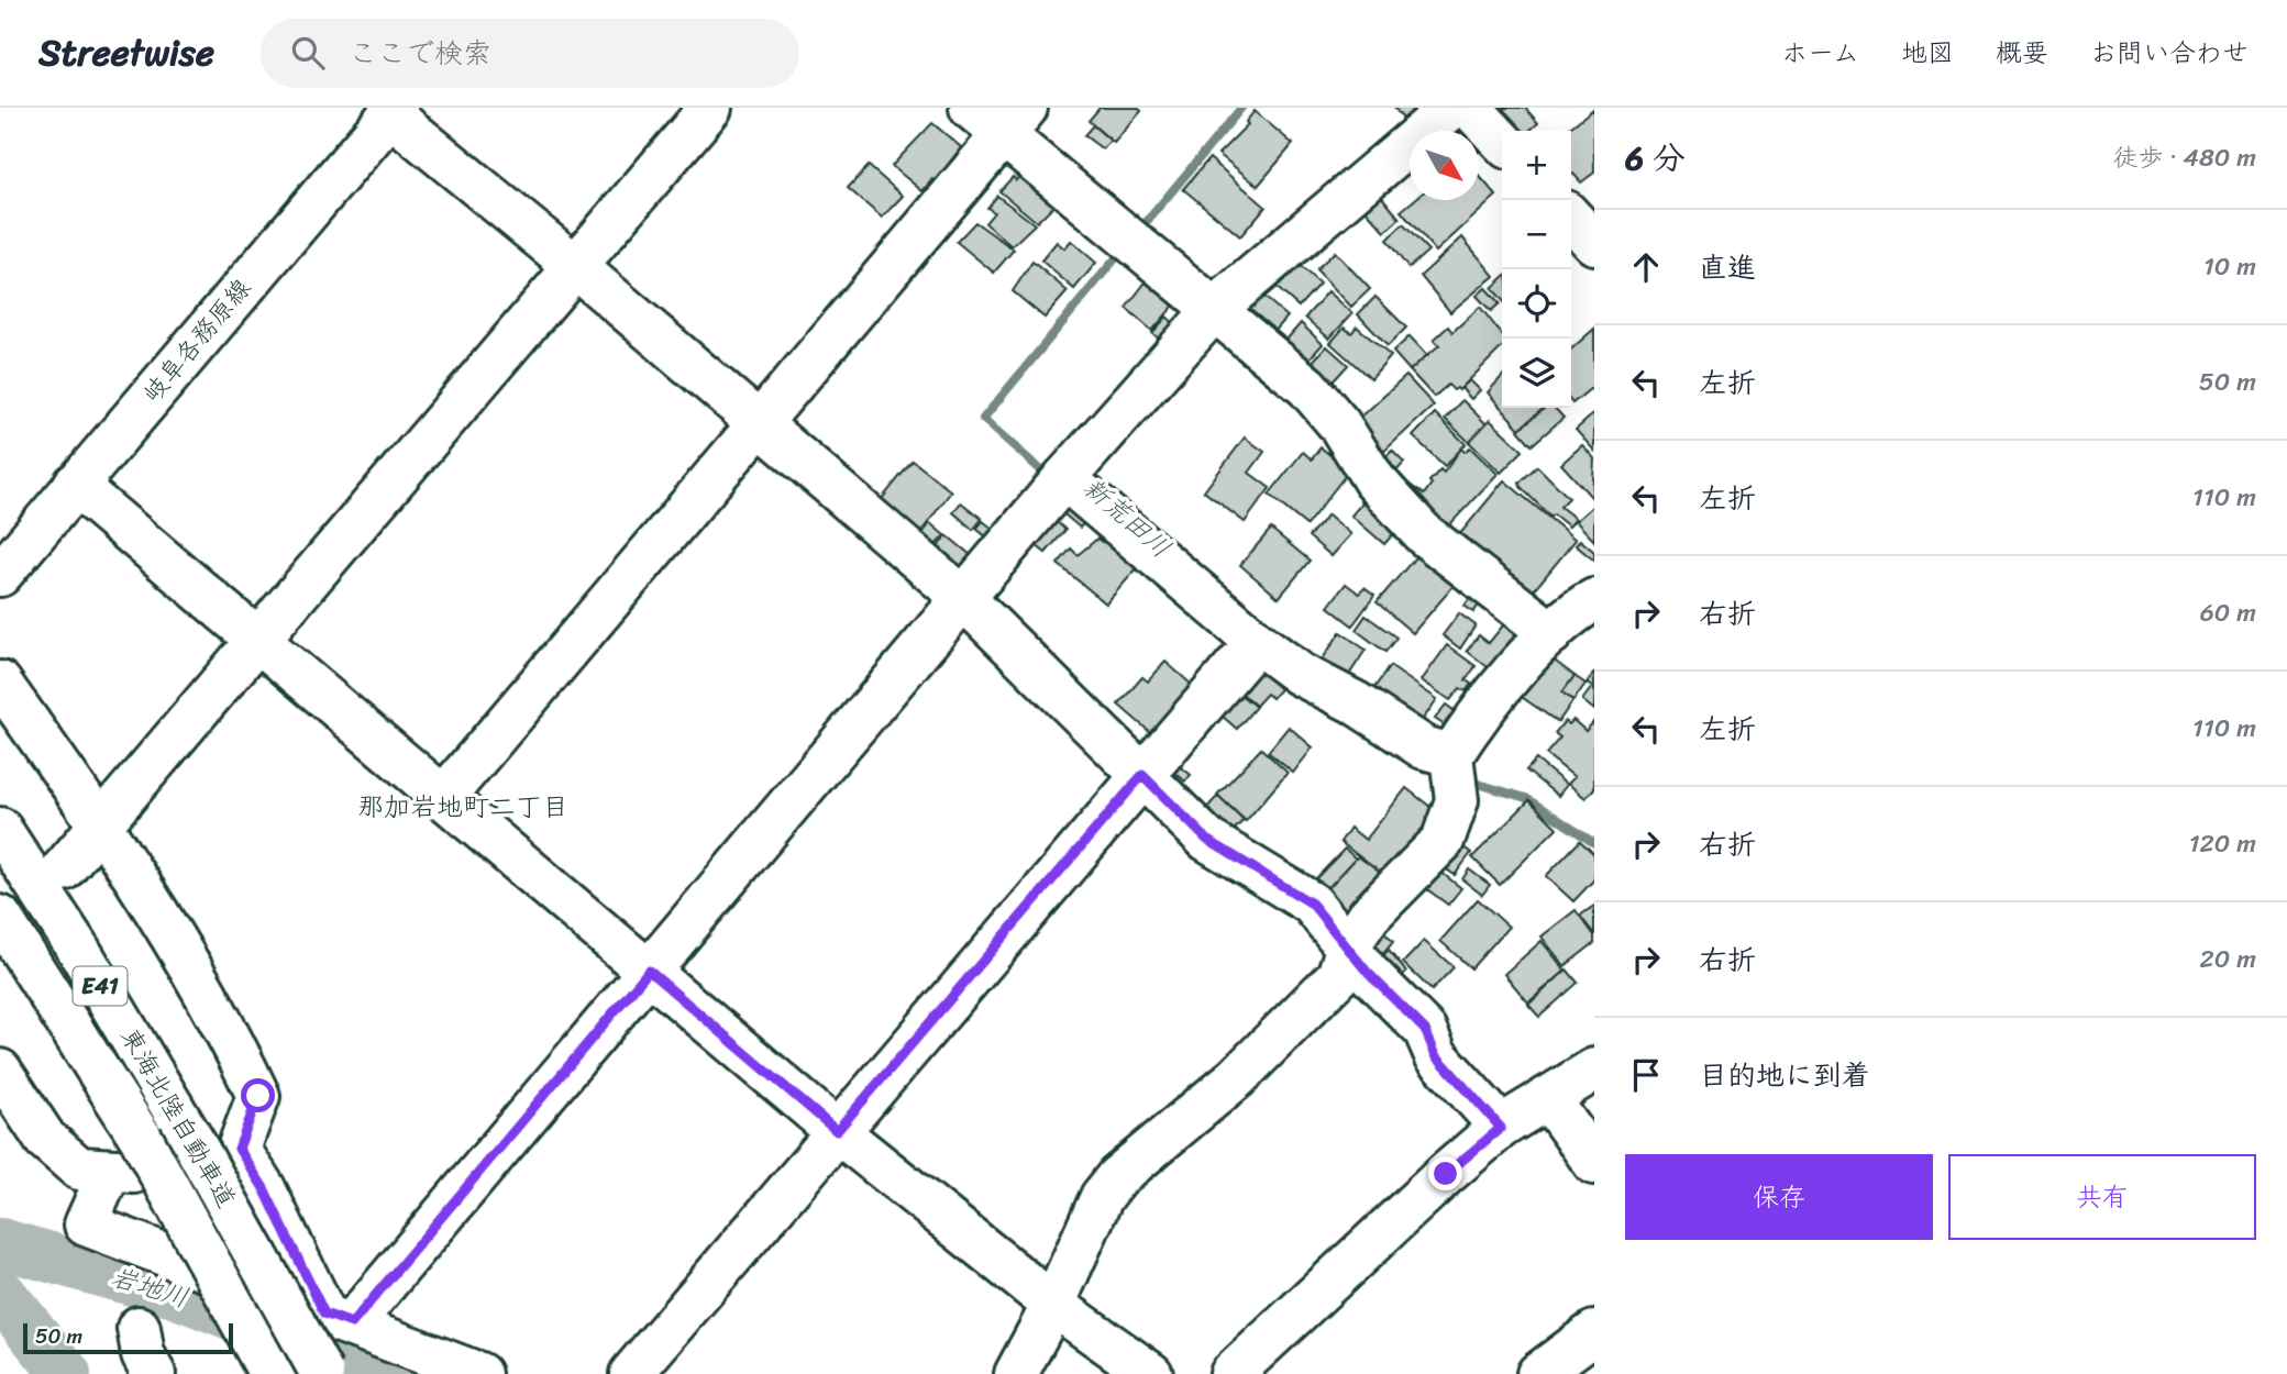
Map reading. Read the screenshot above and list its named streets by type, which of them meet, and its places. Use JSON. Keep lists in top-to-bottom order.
{
  "streets": {
    "main road": ["岐阜各務原線", "E41", "東海北陸自動車道"]
  },
  "districts": ["那加岩地町二丁目"],
  "water": ["新荒田川", "岩地川"],
  "scale_bar": "50 m",
  "north": "bottom right",
  "page": {
    "header": "Streetwise",
    "search": "ここで検索",
    "nav": [
      "ホーム",
      "地図",
      "概要",
      "お問い合わせ"
    ],
    "heading": ["6 分", "徒歩 · 480 m"],
    "map_buttons": ["+", "−"],
    "list": [
      ["直進", "10 m"],
      ["左折", "50 m"],
      ["左折", "110 m"],
      ["右折", "60 m"],
      ["左折", "110 m"],
      ["右折", "120 m"],
      ["右折", "20 m"],
      "目的地に到着"
    ],
    "buttons": ["保存", "共有"],
    "scale": "50 m"
  }
}
